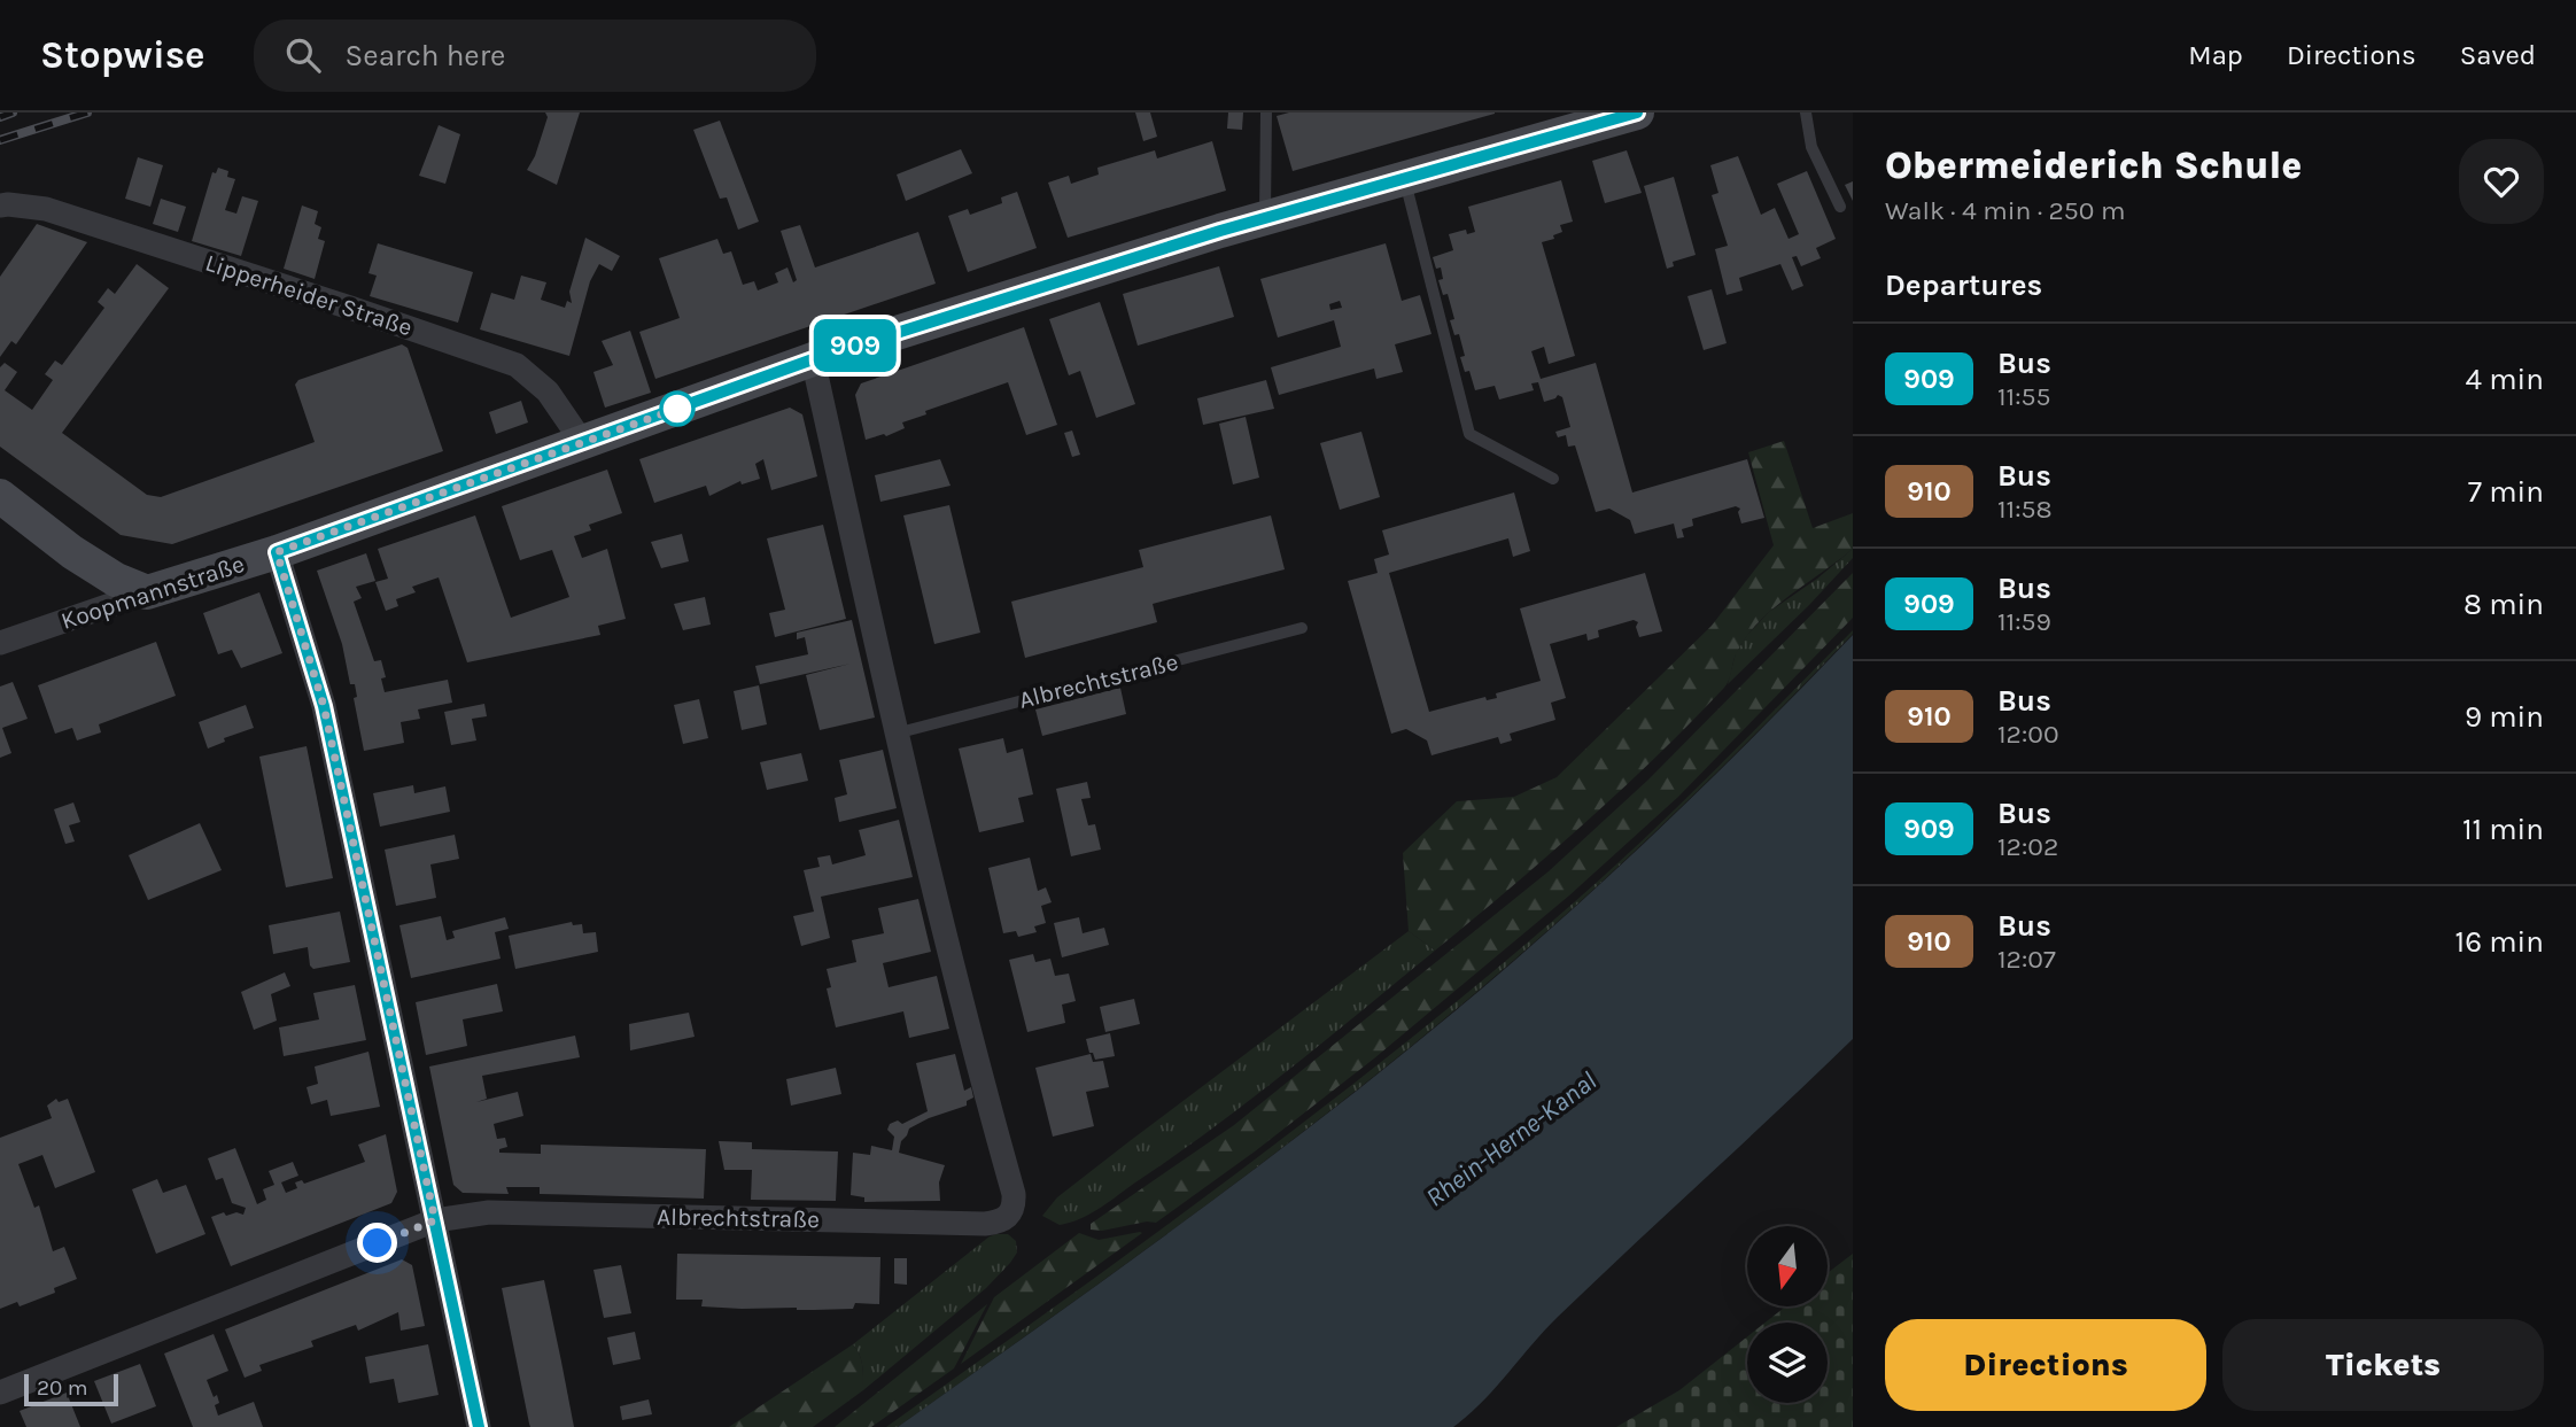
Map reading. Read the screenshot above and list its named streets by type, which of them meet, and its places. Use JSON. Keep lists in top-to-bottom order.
{
  "streets": {
    "street": ["Lipperheider Straße", "Koopmannstraße", "Albrechtstraße"]
  },
  "crossings": [
    ["Lipperheider Straße", "Koopmannstraße"],
    ["Koopmannstraße", "Albrechtstraße"]
  ],
  "water": ["Rhein-Herne-Kanal"],
  "lines": ["bus line 909"],
  "scale_bar": "20 m",
  "north": "bottom",
  "page": {
    "header": "Stopwise",
    "search": "Search here",
    "nav": ["Map", "Directions", "Saved"],
    "on_map": "909",
    "heading": [
      ["Obermeiderich Schule", "Walk · 4 min · 250 m"],
      "Departures"
    ],
    "list": [
      {
        "mark": "909",
        "name": "Bus",
        "note": "11:55",
        "value": "4 min"
      },
      {
        "mark": "910",
        "name": "Bus",
        "note": "11:58",
        "value": "7 min"
      },
      {
        "mark": "909",
        "name": "Bus",
        "note": "11:59",
        "value": "8 min"
      },
      {
        "mark": "910",
        "name": "Bus",
        "note": "12:00",
        "value": "9 min"
      },
      {
        "mark": "909",
        "name": "Bus",
        "note": "12:02",
        "value": "11 min"
      },
      {
        "mark": "910",
        "name": "Bus",
        "note": "12:07",
        "value": "16 min"
      }
    ],
    "buttons": ["Directions", "Tickets"],
    "scale": "20 m"
  }
}
